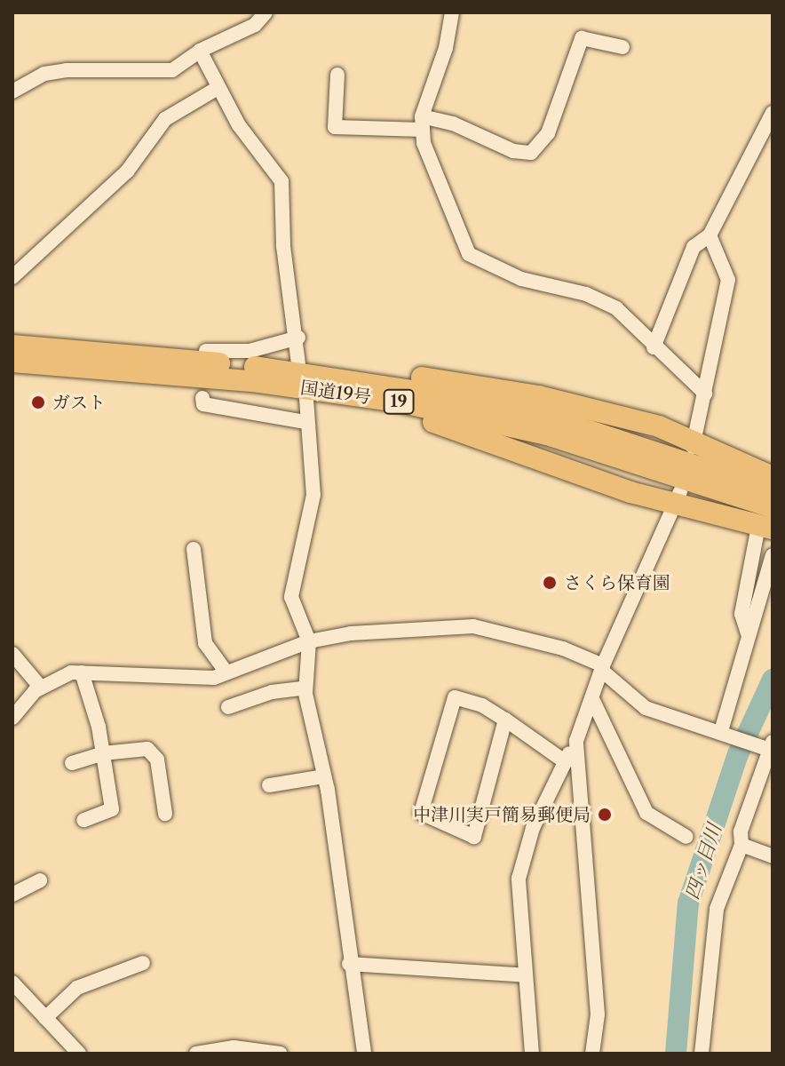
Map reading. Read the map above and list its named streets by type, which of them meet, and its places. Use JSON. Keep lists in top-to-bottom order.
{
  "streets": {
    "highway": ["国道19号", "19"]
  },
  "crossings": [
    ["国道19号", "19"]
  ],
  "water": ["四ッ目川"],
  "places": ["ガスト", "さくら保育園", "中津川実戸簡易郵便局"]
}
